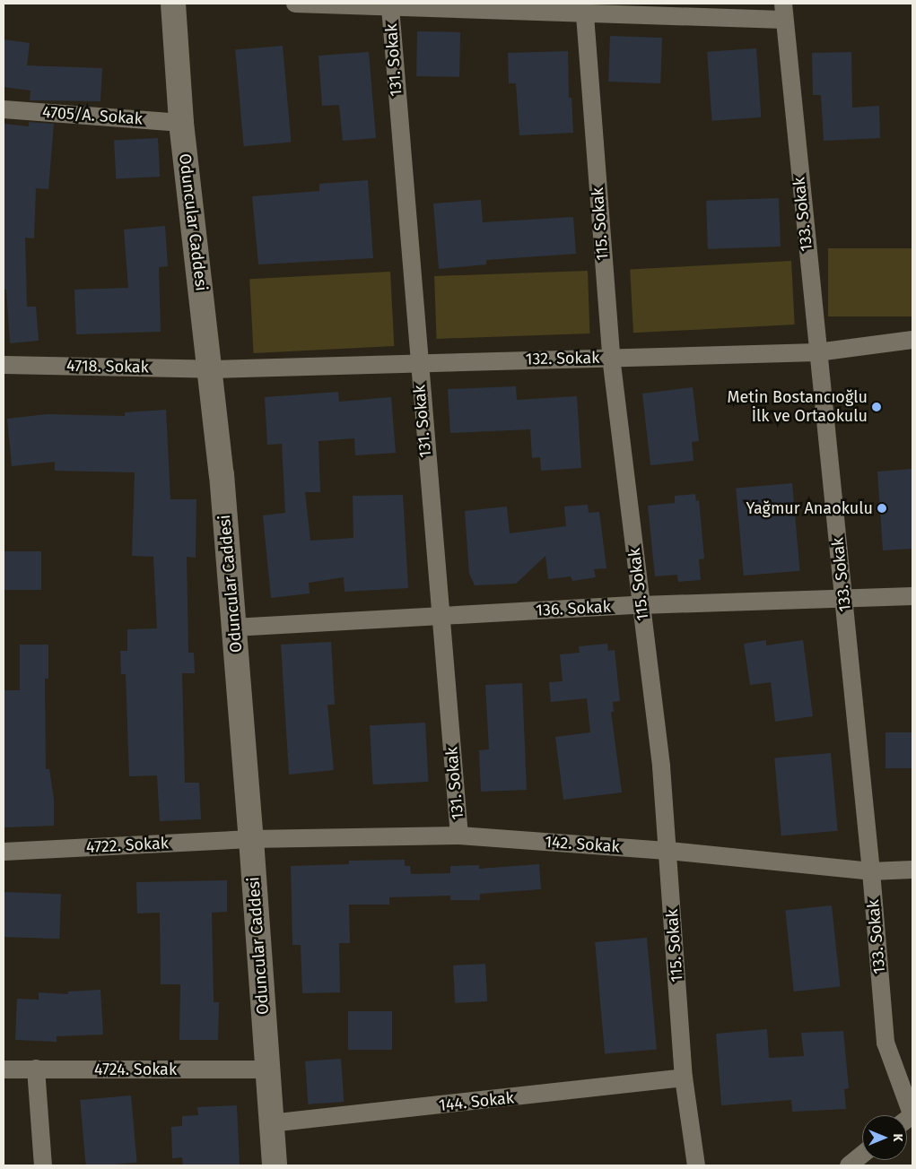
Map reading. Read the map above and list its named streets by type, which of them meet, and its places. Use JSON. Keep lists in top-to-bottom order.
{
  "streets": {
    "street": [
      "131. Sokak",
      "4705/A. Sokak",
      "133. Sokak",
      "Oduncular Caddesi",
      "115. Sokak",
      "132. Sokak",
      "4718. Sokak",
      "136. Sokak",
      "142. Sokak",
      "4722. Sokak",
      "4724. Sokak",
      "144. Sokak"
    ]
  },
  "crossings": [
    ["131. Sokak", "132. Sokak"],
    ["131. Sokak", "136. Sokak"],
    ["131. Sokak", "142. Sokak"],
    ["4705/A. Sokak", "Oduncular Caddesi"],
    ["133. Sokak", "132. Sokak"],
    ["133. Sokak", "136. Sokak"],
    ["133. Sokak", "142. Sokak"],
    ["Oduncular Caddesi", "132. Sokak"],
    ["Oduncular Caddesi", "4718. Sokak"],
    ["Oduncular Caddesi", "136. Sokak"],
    ["Oduncular Caddesi", "142. Sokak"],
    ["Oduncular Caddesi", "4722. Sokak"],
    ["Oduncular Caddesi", "4724. Sokak"],
    ["Oduncular Caddesi", "144. Sokak"],
    ["115. Sokak", "132. Sokak"],
    ["115. Sokak", "136. Sokak"],
    ["115. Sokak", "142. Sokak"],
    ["115. Sokak", "144. Sokak"],
    ["132. Sokak", "4718. Sokak"],
    ["142. Sokak", "4722. Sokak"]
  ],
  "places": ["Metin Bostancıoğlu İlk ve Ortaokulu", "Yağmur Anaokulu"],
  "north": "right"
}
